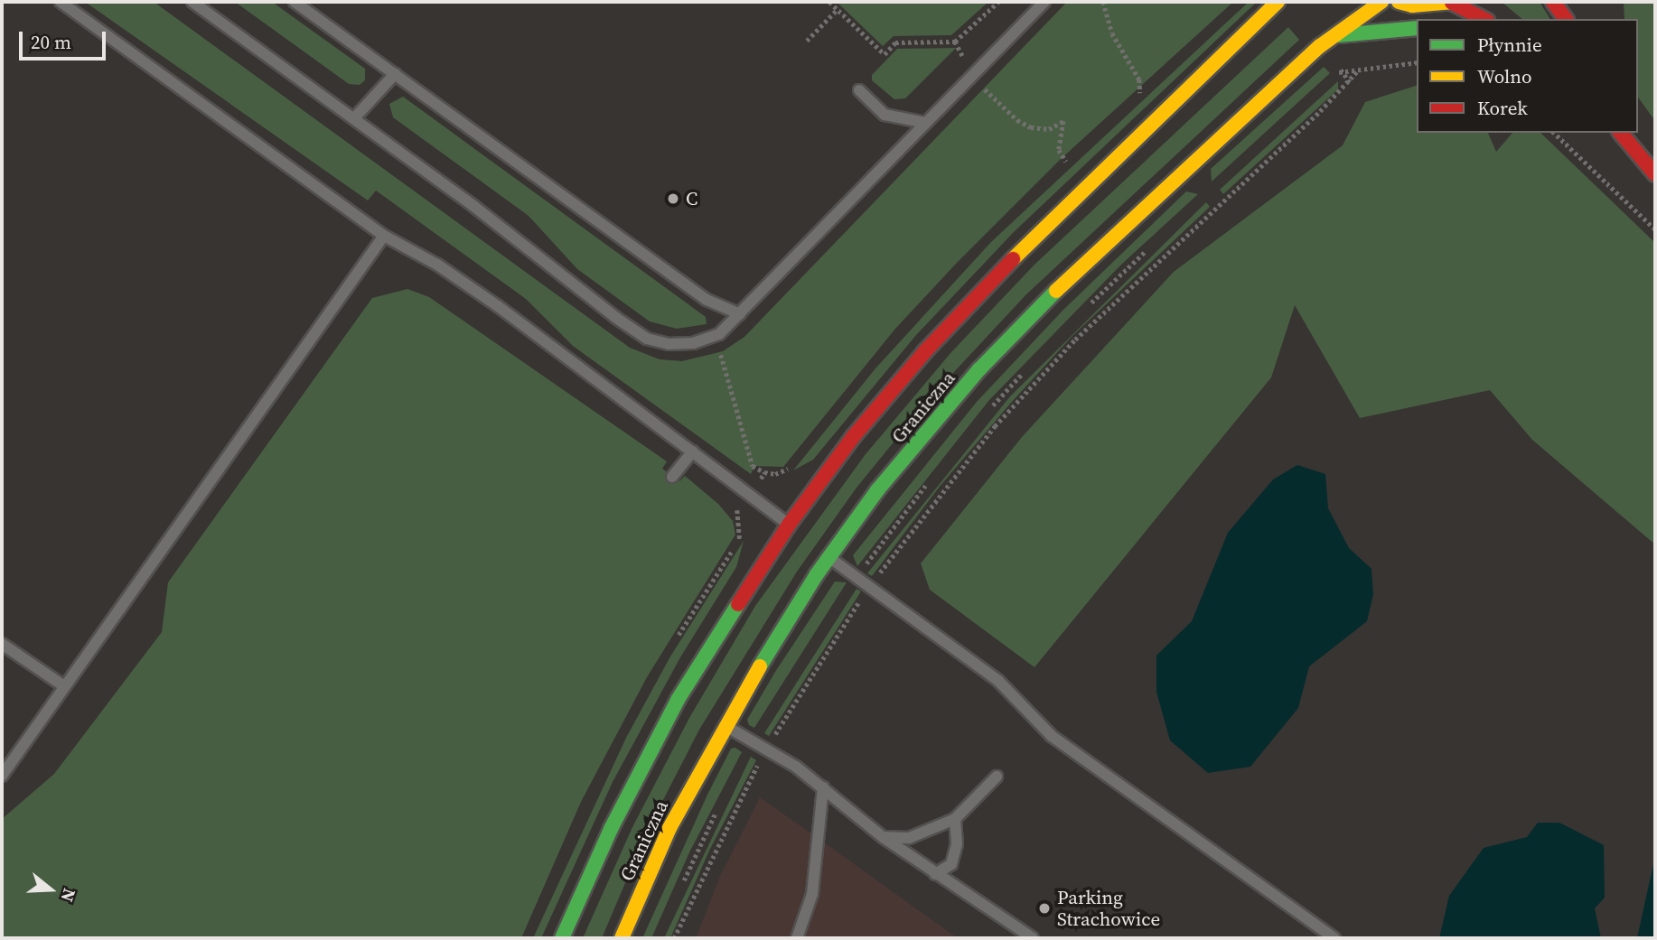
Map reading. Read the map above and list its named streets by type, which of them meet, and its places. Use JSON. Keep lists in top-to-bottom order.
{
  "streets": {
    "main road": ["Graniczna"]
  },
  "places": ["C", "Parking Strachowice"],
  "legend": ["Płynnie", "Wolno", "Korek"],
  "scale_bar": "20 m",
  "north": "right"
}
